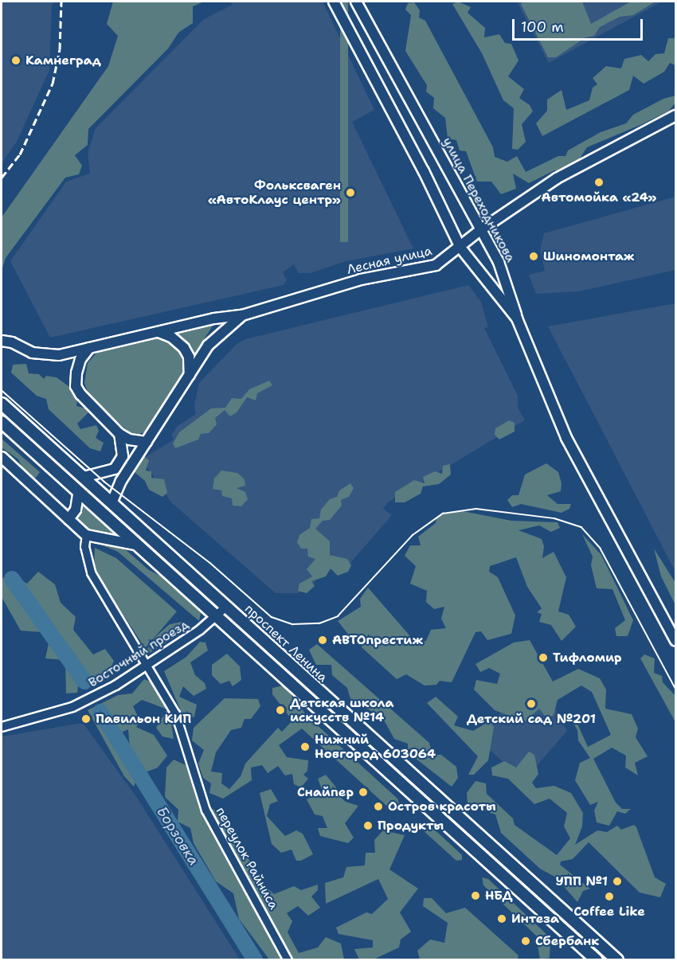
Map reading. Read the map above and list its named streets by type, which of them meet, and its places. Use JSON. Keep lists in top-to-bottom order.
{
  "streets": {
    "main road": ["улица Переходникова", "Лесная улица", "проспект Ленина"],
    "street": ["Восточный проезд", "переулок Райниса"]
  },
  "crossings": [
    ["улица Переходникова", "Лесная улица"],
    ["проспект Ленина", "Восточный проезд"],
    ["Восточный проезд", "переулок Райниса"]
  ],
  "water": ["Борзовка"],
  "places": [
    "Камнеград",
    "Автомойка «24»",
    "Фольксваген «АвтоКлаус центр»",
    "Шиномонтаж",
    "АВТОпрестиж",
    "Тифломир",
    "Детский сад №201",
    "Детская школа искусств №14",
    "Павильон КИП",
    "Нижний Новгород 603064",
    "Снайпер",
    "Остров красоты",
    "Продукты",
    "УПП №1",
    "НБД",
    "Coffee Like",
    "Интеза",
    "Сбербанк"
  ],
  "scale_bar": "100 m"
}
